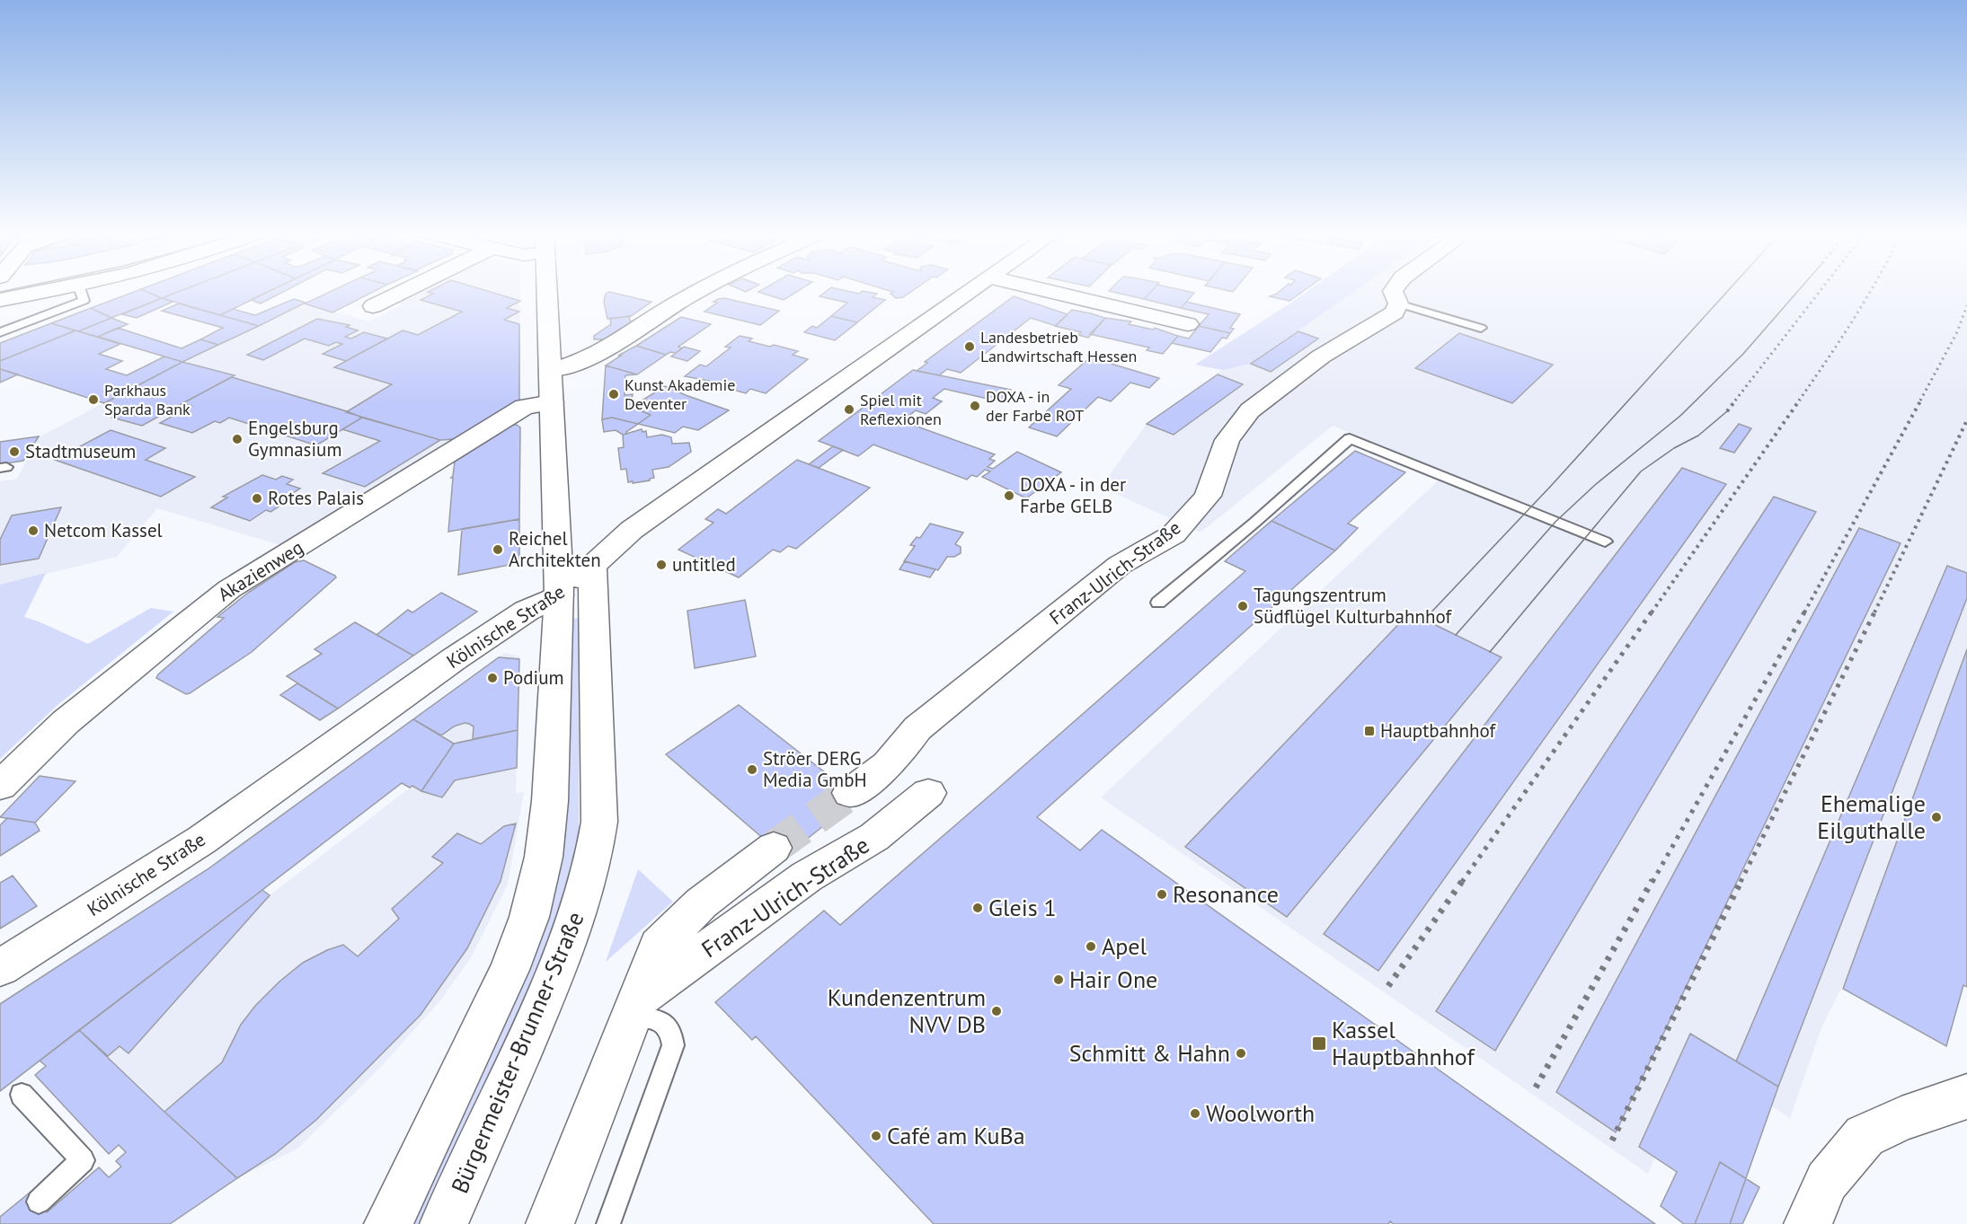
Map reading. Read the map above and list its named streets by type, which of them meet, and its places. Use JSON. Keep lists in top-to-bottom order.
{
  "streets": {
    "street": [
      "Akazienweg",
      "Franz-Ulrich-Straße",
      "Kölnische Straße",
      "Bürgermeister-Brunner-Straße"
    ]
  },
  "crossings": [
    ["Akazienweg", "Bürgermeister-Brunner-Straße"],
    ["Kölnische Straße", "Bürgermeister-Brunner-Straße"]
  ],
  "places": {
    "other": [
      "Landesbetrieb Landwirtschaft Hessen",
      "Kunst Akademie Deventer",
      "Parkhaus Sparda Bank",
      "DOXA - in der Farbe ROT",
      "Spiel mit Reflexionen",
      "Engelsburg Gymnasium",
      "Stadtmuseum",
      "DOXA - in der Farbe GELB",
      "Rotes Palais",
      "Netcom Kassel",
      "Reichel Architekten",
      "untitled",
      "Tagungszentrum Südflügel Kulturbahnhof",
      "Podium",
      "Ströer DERG Media GmbH",
      "Ehemalige Eilguthalle",
      "Resonance",
      "Gleis 1",
      "Apel",
      "Hair One",
      "Kundenzentrum NVV DB",
      "Schmitt & Hahn",
      "Woolworth",
      "Café am KuBa"
    ],
    "transit": ["Hauptbahnhof", "Kassel Hauptbahnhof"]
  }
}
